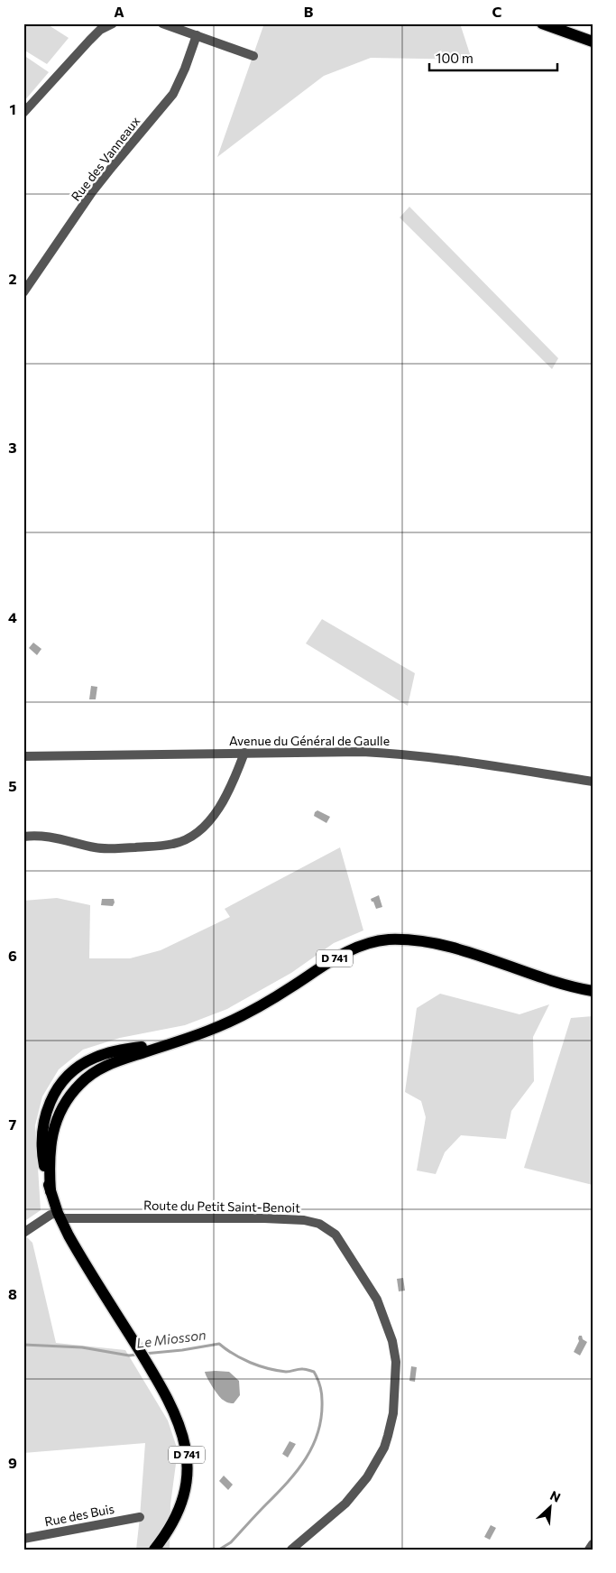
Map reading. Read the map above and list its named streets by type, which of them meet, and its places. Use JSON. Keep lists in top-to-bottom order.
{
  "streets": {
    "main road": ["D 741"],
    "street": [
      "Rue des Vanneaux",
      "Avenue du Général de Gaulle",
      "Route du Petit Saint-Benoit",
      "Rue des Buis"
    ]
  },
  "crossings": [
    ["D 741", "Route du Petit Saint-Benoit"]
  ],
  "water": ["Le Miosson"],
  "scale_bar": "100 m",
  "north": "top right",
  "grid": {
    "columns": ["A", "B", "C"],
    "rows": [
      "1",
      "2",
      "3",
      "4",
      "5",
      "6",
      "7",
      "8",
      "9"
    ]
  }
}
